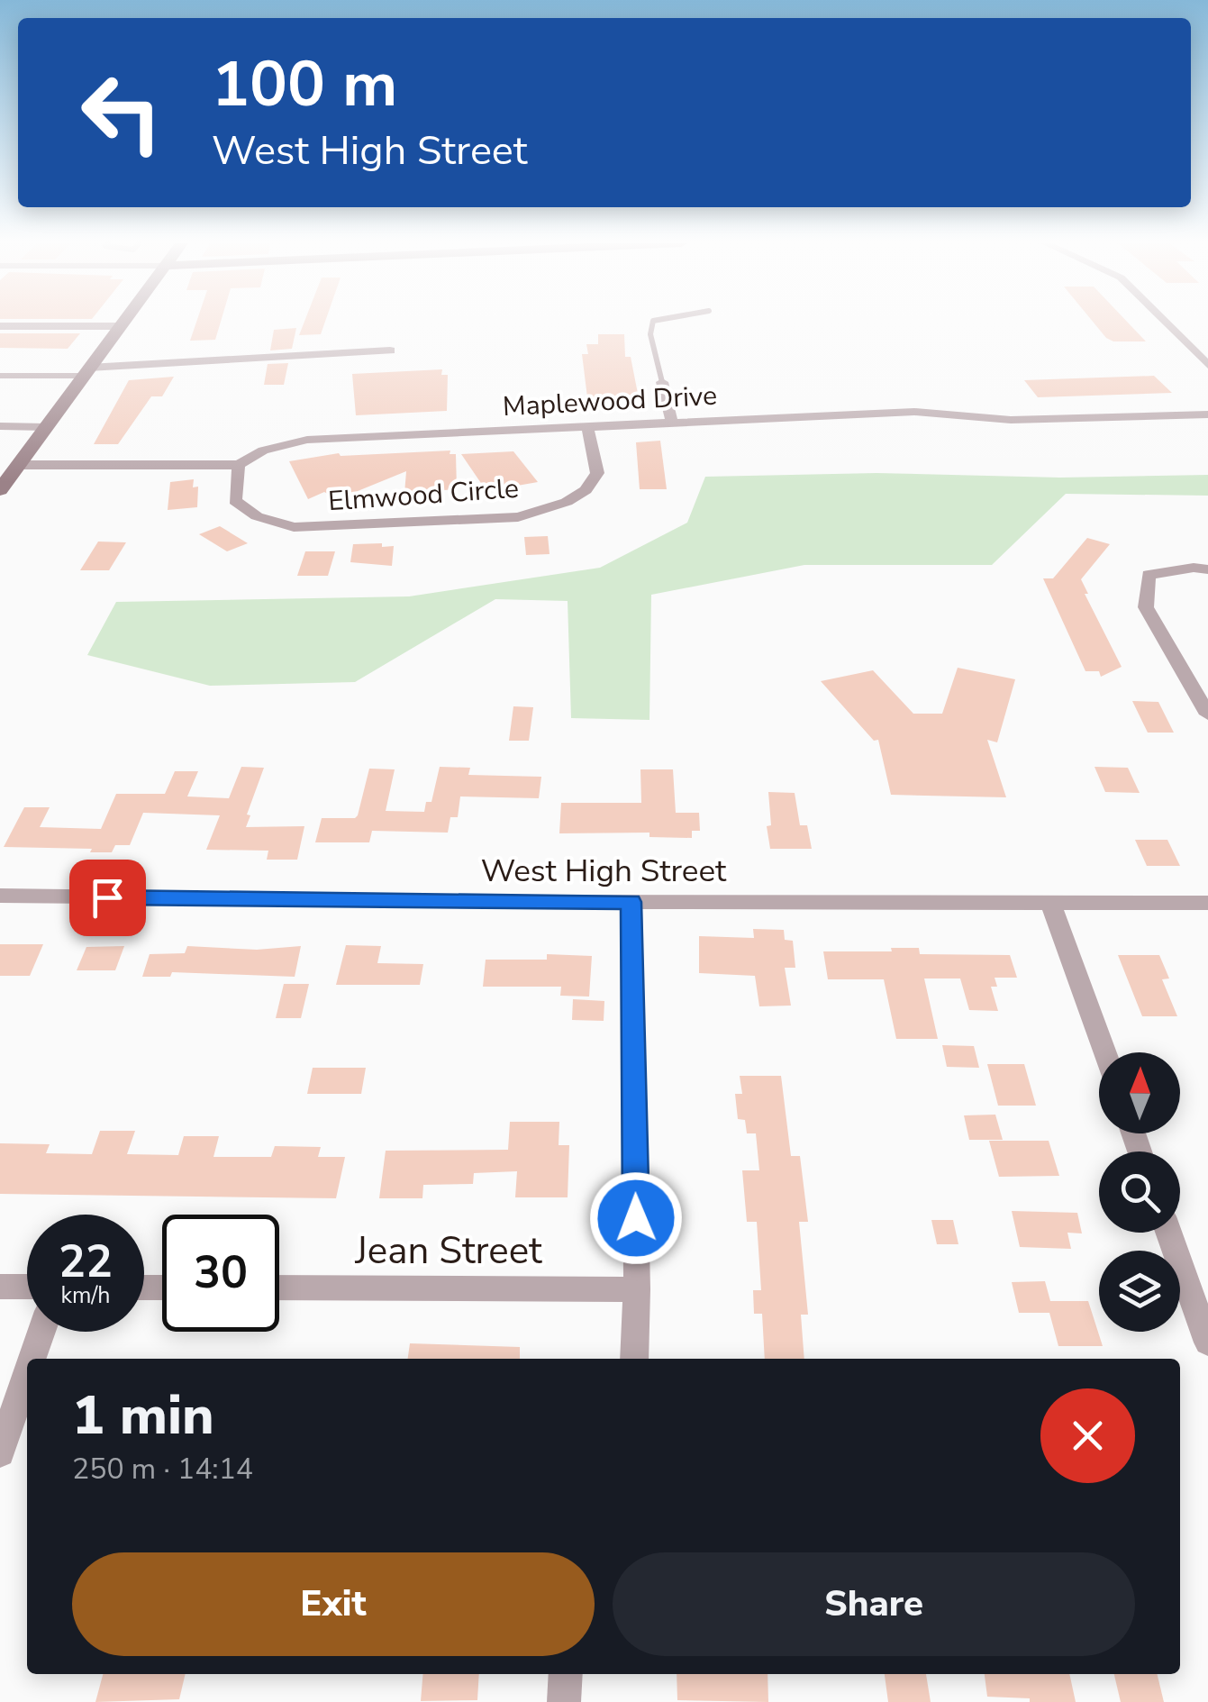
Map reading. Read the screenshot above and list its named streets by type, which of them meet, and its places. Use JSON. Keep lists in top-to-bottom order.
{
  "streets": {
    "street": [
      "Maplewood Drive",
      "Elmwood Circle",
      "West High Street",
      "Jean Street"
    ]
  },
  "crossings": [
    ["Maplewood Drive", "Elmwood Circle"]
  ],
  "north": "top",
  "page": {
    "turn": ["100 m", "West High Street"],
    "speed": "22 km/h",
    "limit": "30",
    "heading": ["1 min", "250 m · 14:14"],
    "buttons": ["Exit", "Share"]
  }
}
